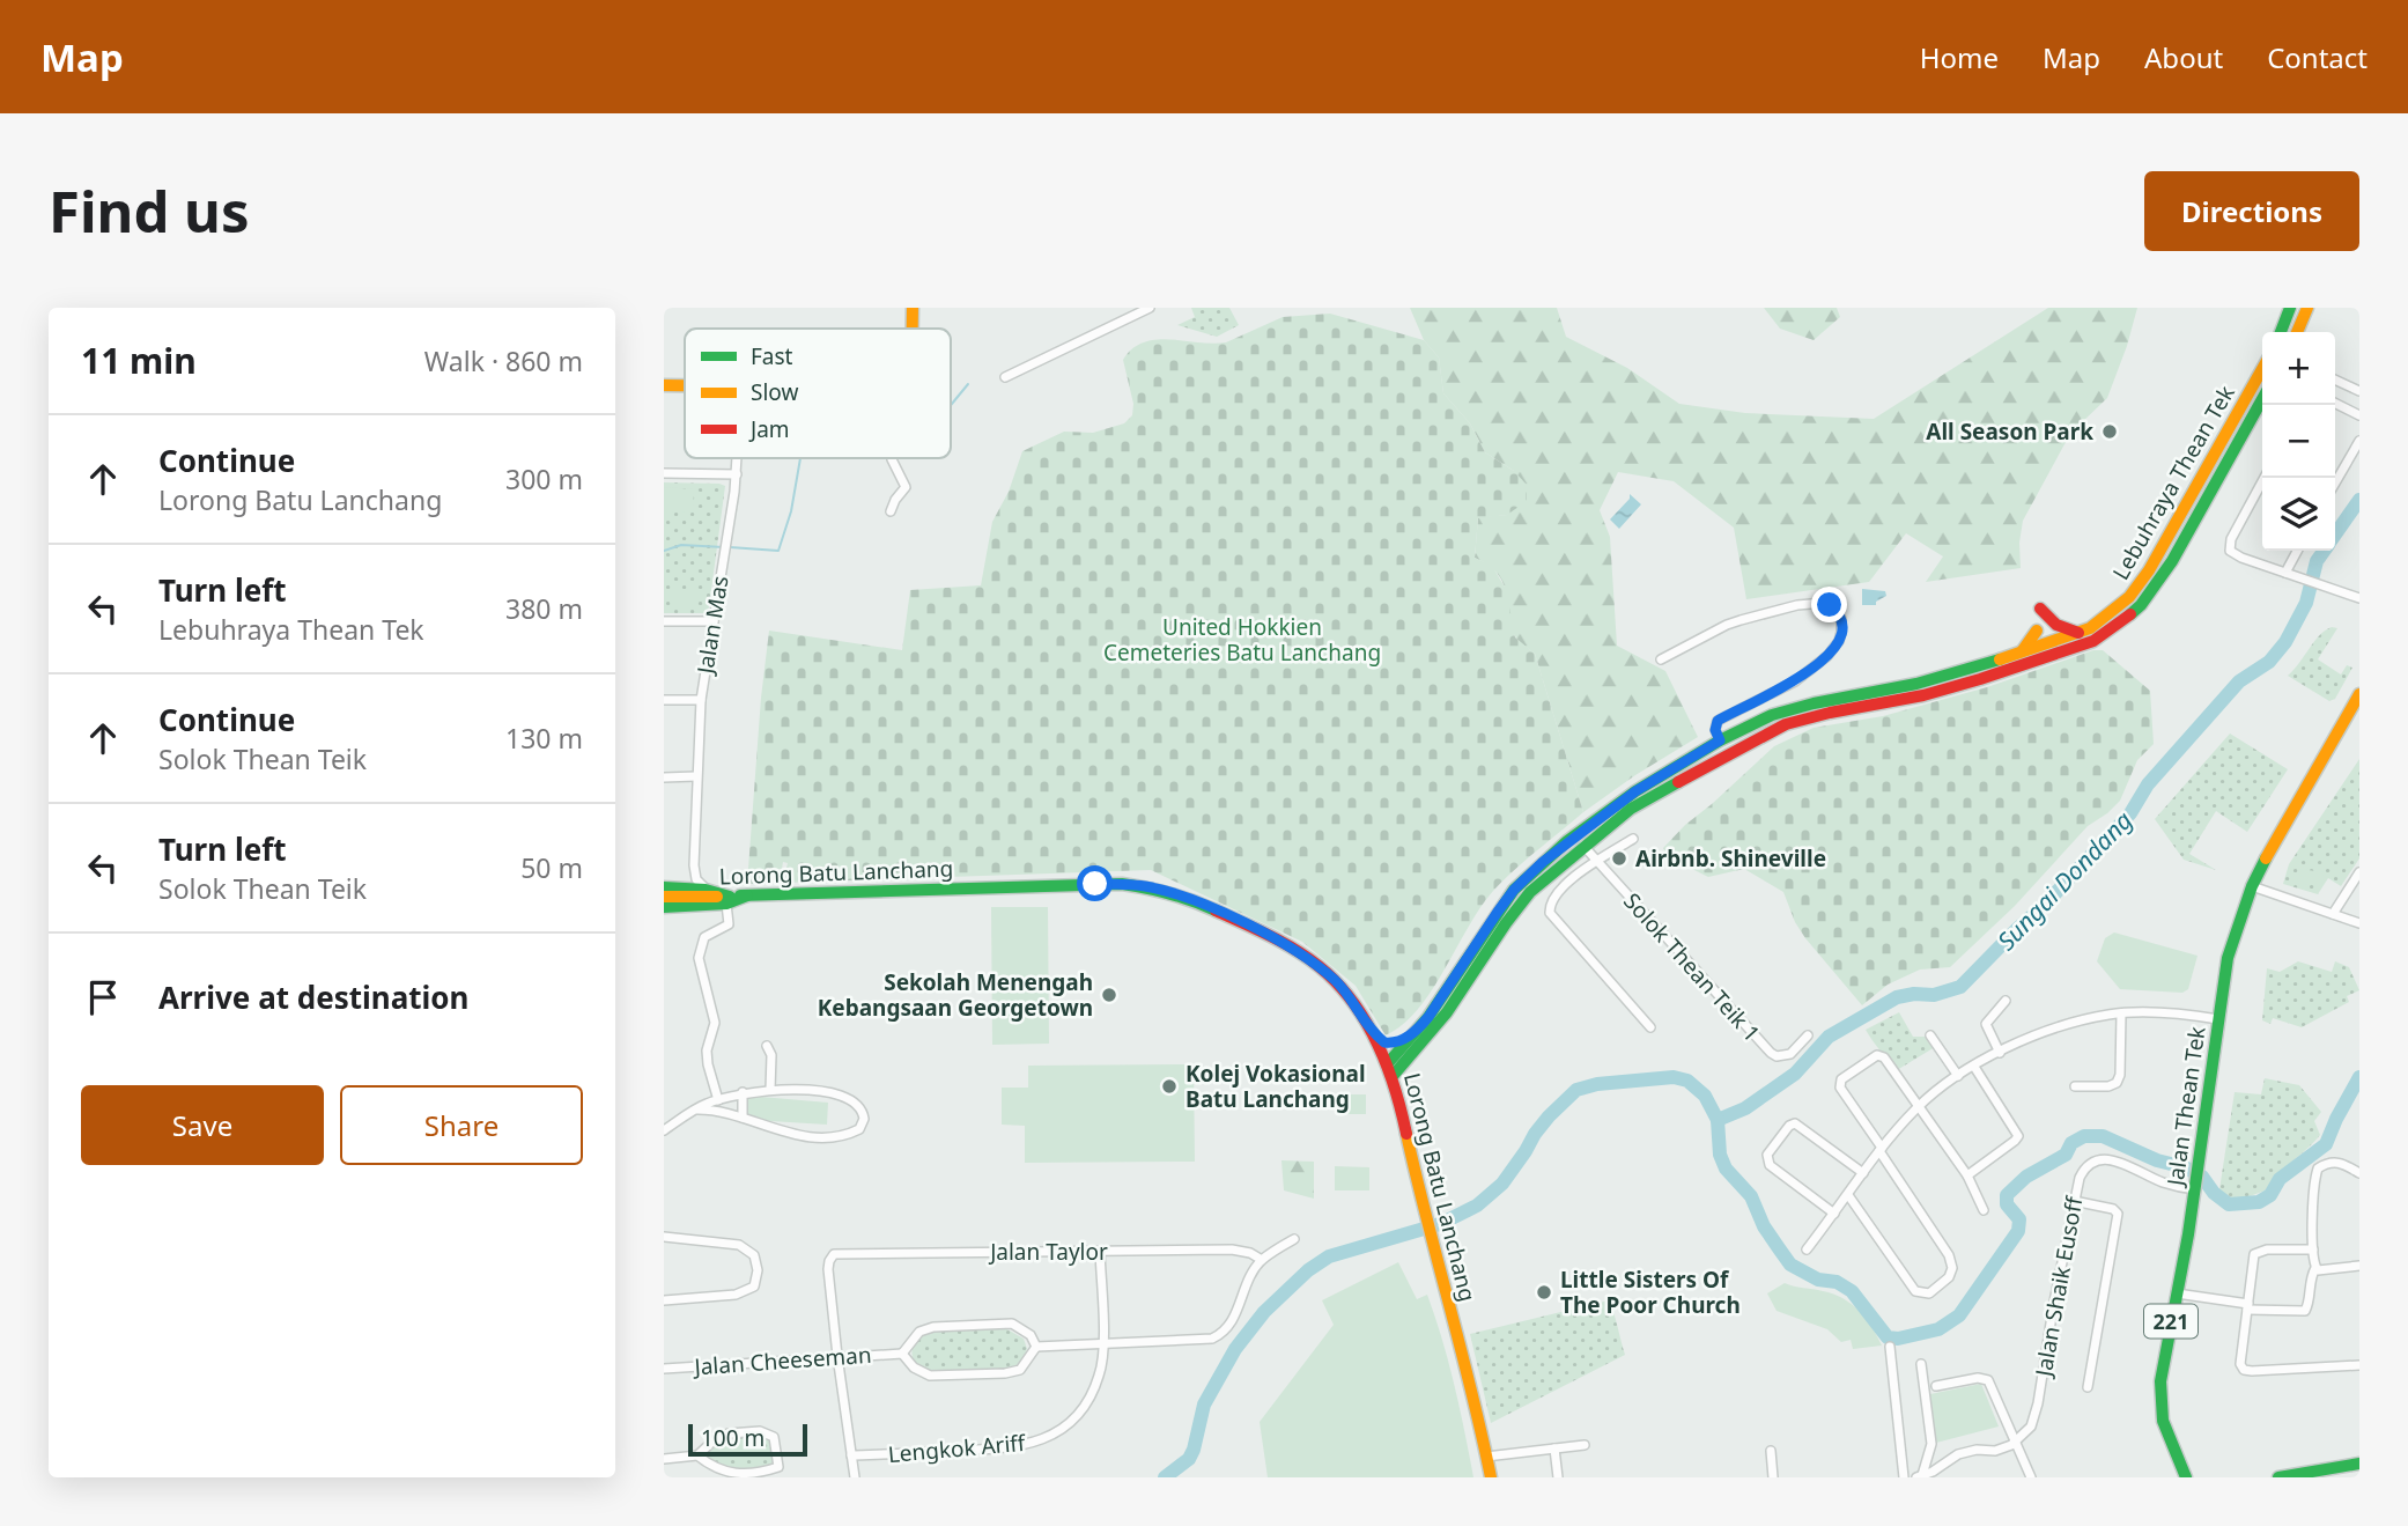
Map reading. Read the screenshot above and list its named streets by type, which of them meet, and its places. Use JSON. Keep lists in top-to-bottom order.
{
  "streets": {
    "main road": [
      "Lebuhraya Thean Tek",
      "Lorong Batu Lanchang",
      "Jalan Thean Tek",
      "221"
    ],
    "street": [
      "Jalan Mas",
      "Solok Thean Teik 1",
      "Jalan Taylor",
      "Jalan Shaik Eusoff",
      "Jalan Cheeseman",
      "Lengkok Ariff"
    ]
  },
  "crossings": [
    ["Lebuhraya Thean Tek", "Lorong Batu Lanchang"],
    ["Lebuhraya Thean Tek", "Solok Thean Teik 1"],
    ["Jalan Mas", "Lorong Batu Lanchang"],
    ["Jalan Thean Tek", "Jalan Shaik Eusoff"],
    ["Jalan Taylor", "Jalan Cheeseman"],
    ["Jalan Taylor", "Lengkok Ariff"]
  ],
  "water": ["Sungai Dondang"],
  "parks": ["United Hokkien Cemeteries Batu Lanchang"],
  "places": [
    "All Season Park",
    "Airbnb. Shineville",
    "Sekolah Menengah Kebangsaan Georgetown",
    "Kolej Vokasional Batu Lanchang",
    "Little Sisters Of The Poor Church"
  ],
  "legend": ["Fast", "Slow", "Jam"],
  "scale_bar": "100 m",
  "page": {
    "header": "Map",
    "nav": [
      "Home",
      "Map",
      "About",
      "Contact"
    ],
    "buttons": [
      "Directions",
      ["Save", "Share"]
    ],
    "title": "Find us",
    "heading": ["11 min", "Walk · 860 m"],
    "map_buttons": ["+", "−"],
    "list": [
      ["Continue", "Lorong Batu Lanchang", "300 m"],
      ["Turn left", "Lebuhraya Thean Tek", "380 m"],
      ["Continue", "Solok Thean Teik", "130 m"],
      ["Turn left", "Solok Thean Teik", "50 m"],
      "Arrive at destination"
    ],
    "scale": "100 m"
  }
}
